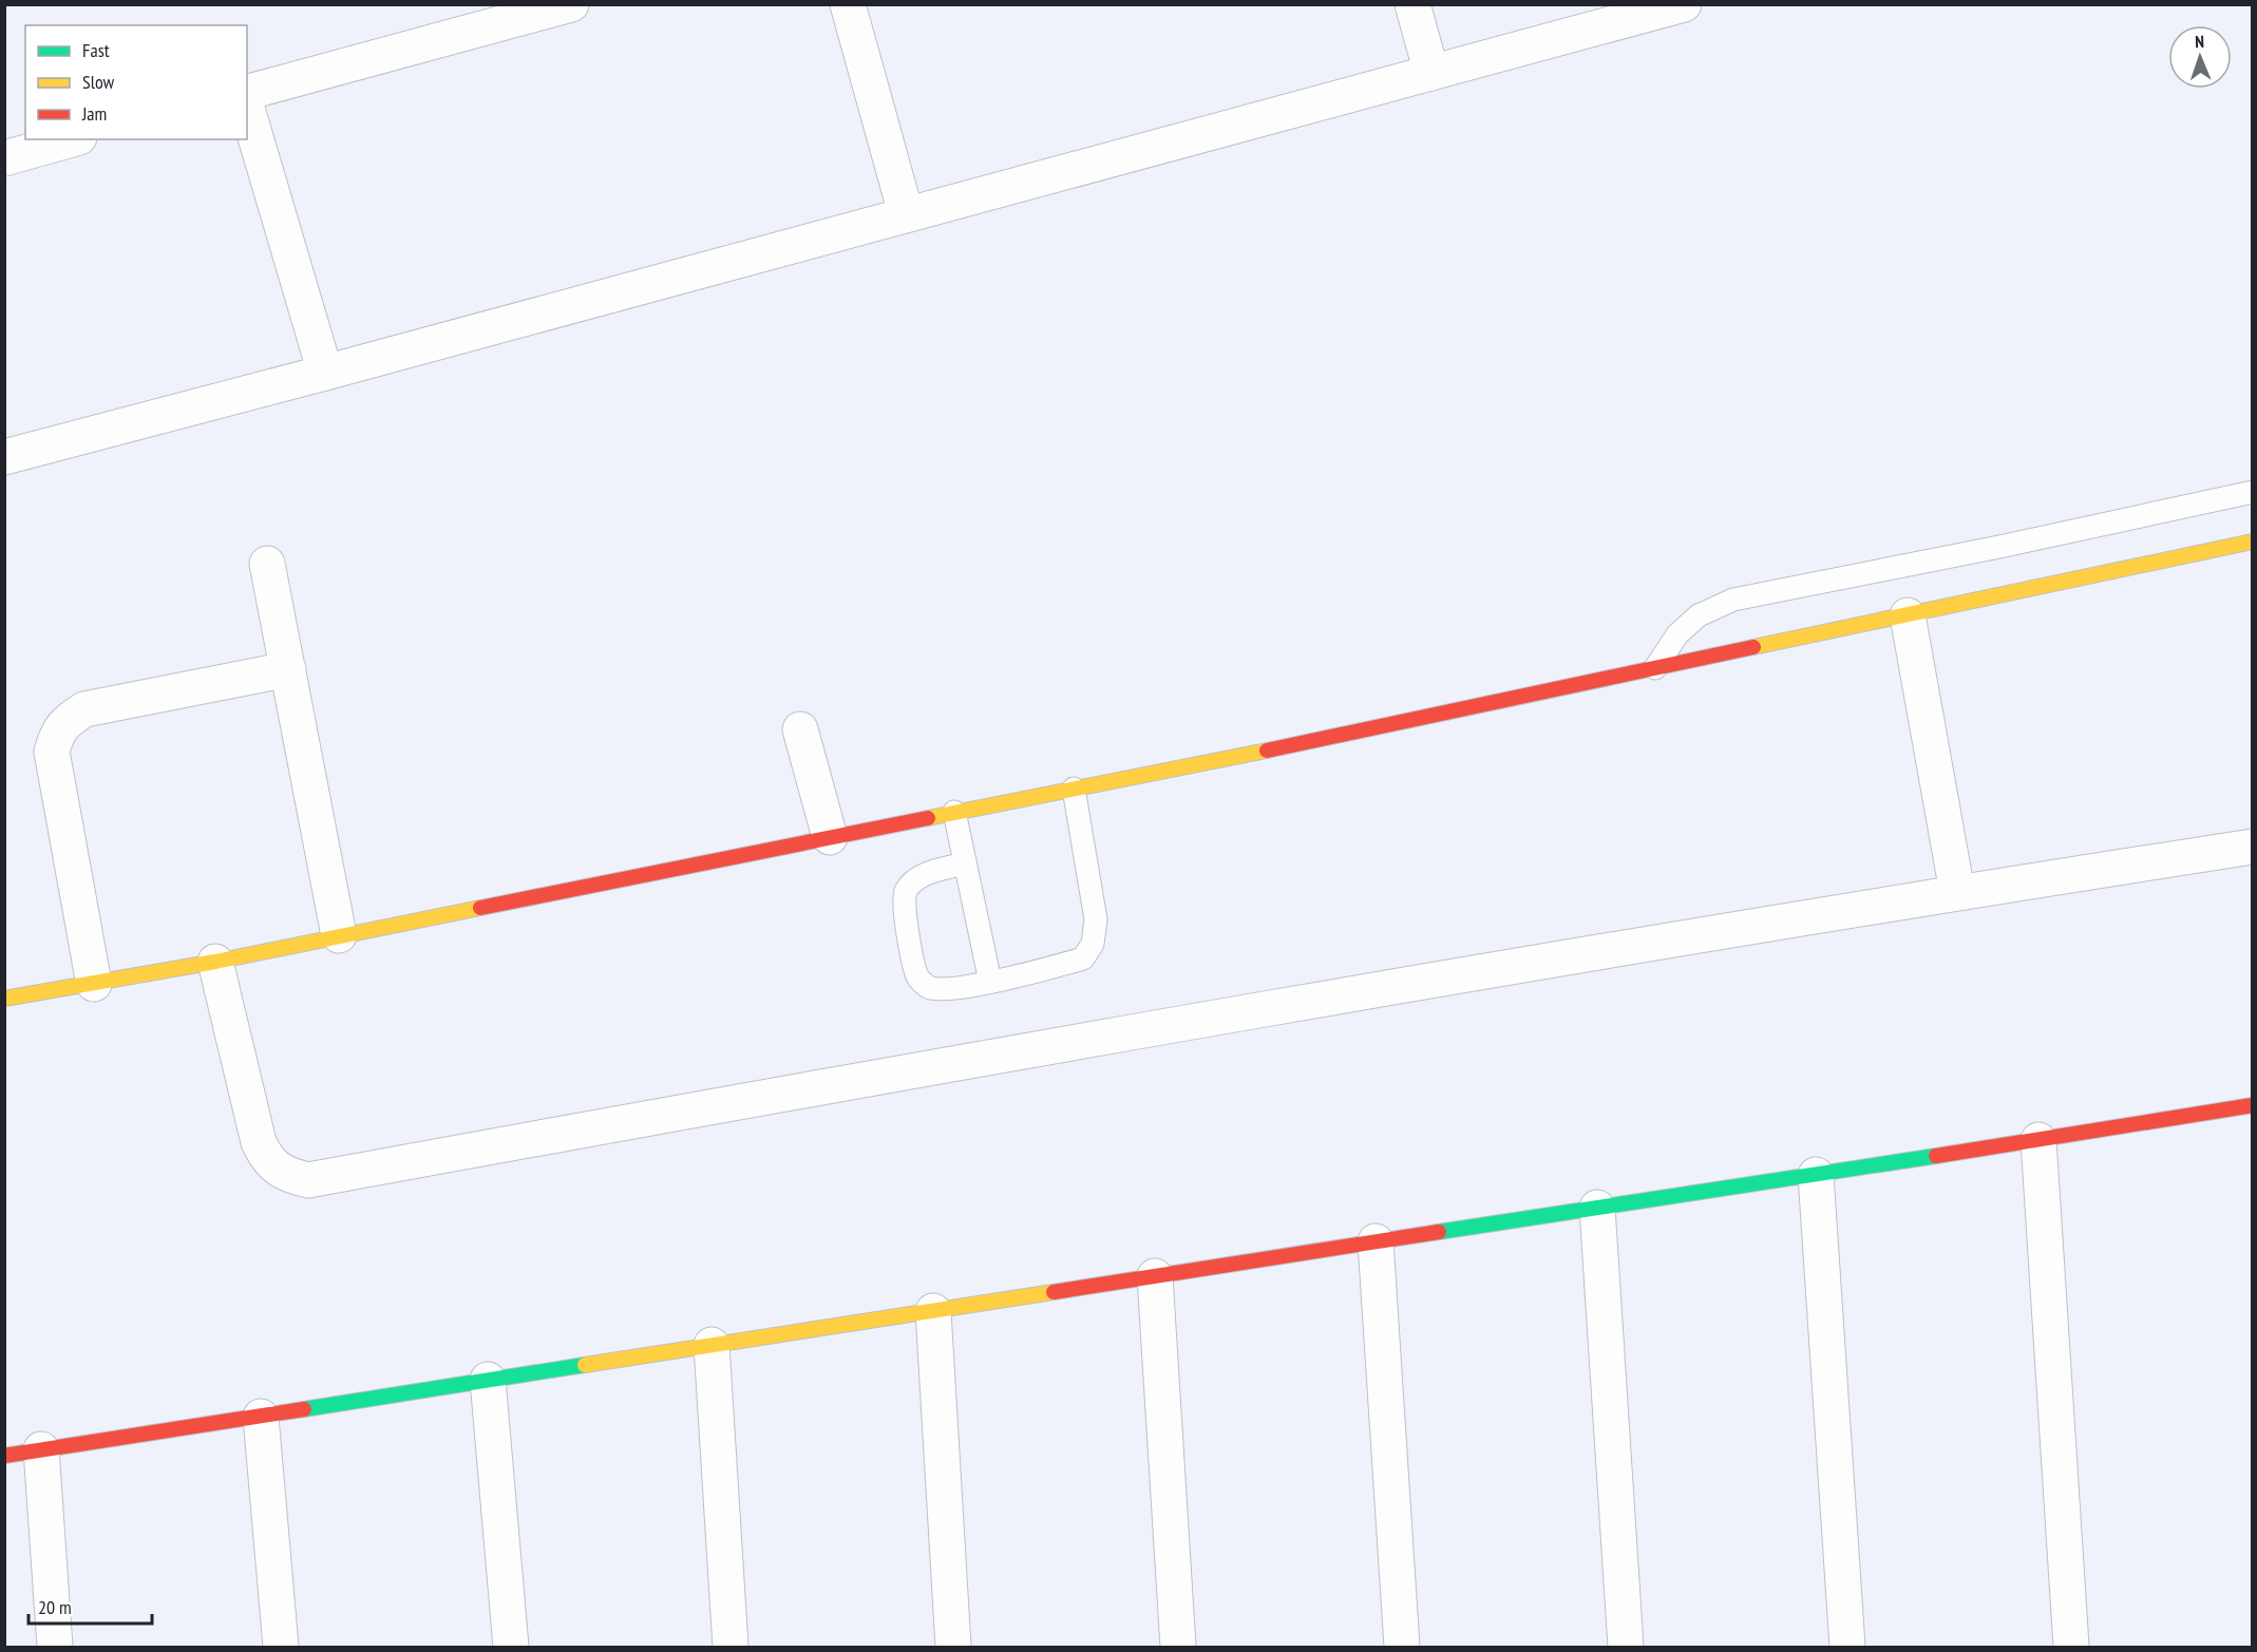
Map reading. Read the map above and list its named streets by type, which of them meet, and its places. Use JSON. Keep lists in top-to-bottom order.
{
  "legend": ["Fast", "Slow", "Jam"],
  "scale_bar": "20 m",
  "north": "top"
}
